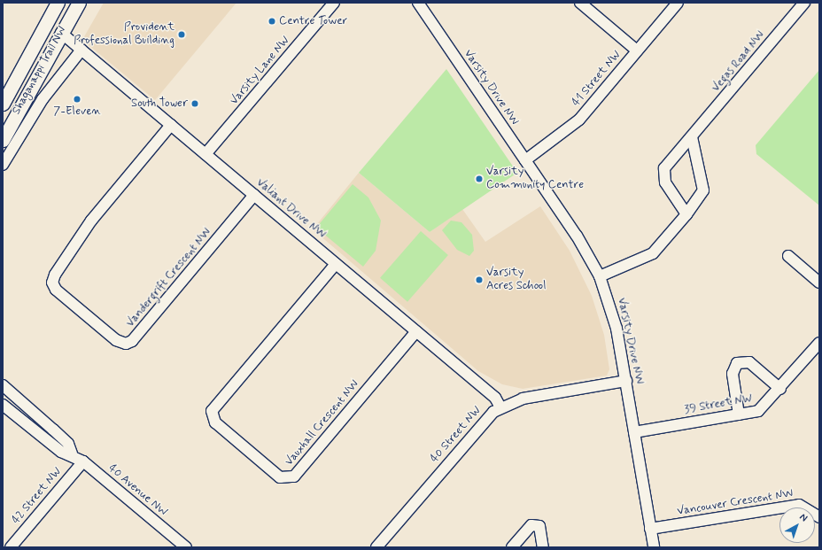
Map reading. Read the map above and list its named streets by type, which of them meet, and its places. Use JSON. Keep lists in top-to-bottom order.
{
  "streets": {
    "main road": ["Shaganappi Trail NW"],
    "street": [
      "Vegas Road NW",
      "Varsity Lane NW",
      "41 Street NW",
      "Varsity Drive NW",
      "Valiant Drive NW",
      "Vandergrift Crescent NW",
      "39 Street NW",
      "Vauxhall Crescent NW",
      "40 Street NW",
      "40 Avenue NW",
      "42 Street NW",
      "Vancouver Crescent NW"
    ]
  },
  "crossings": [
    ["Shaganappi Trail NW", "Valiant Drive NW"],
    ["Varsity Lane NW", "Valiant Drive NW"],
    ["41 Street NW", "Varsity Drive NW"],
    ["Varsity Drive NW", "39 Street NW"],
    ["Varsity Drive NW", "40 Street NW"],
    ["Varsity Drive NW", "Vancouver Crescent NW"],
    ["Valiant Drive NW", "Vandergrift Crescent NW"],
    ["Valiant Drive NW", "Vauxhall Crescent NW"],
    ["Valiant Drive NW", "40 Street NW"],
    ["40 Avenue NW", "42 Street NW"]
  ],
  "places": [
    "Centre Tower",
    "Provident Professional Building",
    "7-Eleven",
    "South Tower",
    "Varsity Community Centre",
    "Varsity Acres School"
  ],
  "north": "top right"
}
